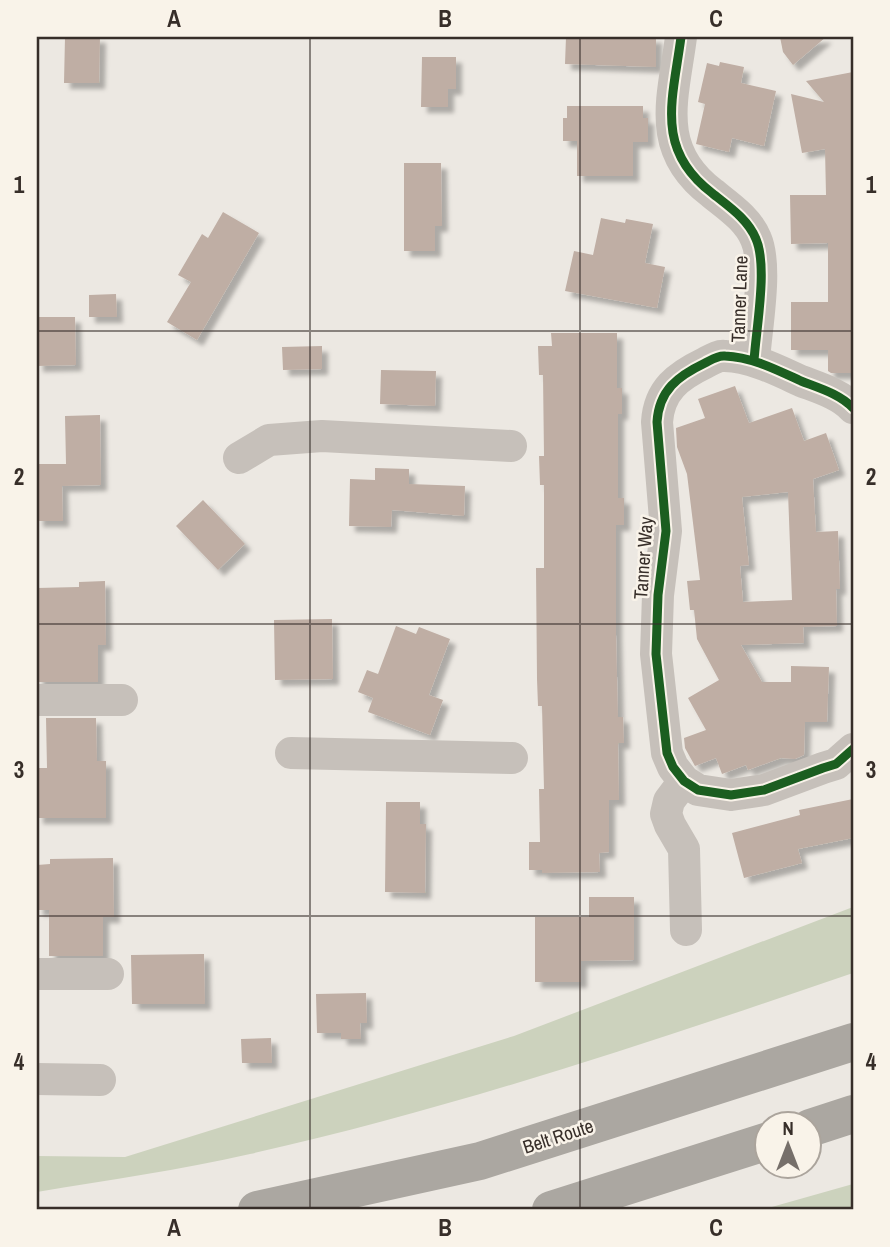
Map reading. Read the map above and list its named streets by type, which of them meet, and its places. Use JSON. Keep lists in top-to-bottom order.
{
  "streets": {
    "highway": ["Belt Route"],
    "street": ["Tanner Lane", "Tanner Way"]
  },
  "crossings": [
    ["Tanner Lane", "Tanner Way"]
  ],
  "north": "top",
  "grid": {
    "columns": ["A", "B", "C"],
    "rows": [
      "1",
      "2",
      "3",
      "4"
    ]
  }
}
